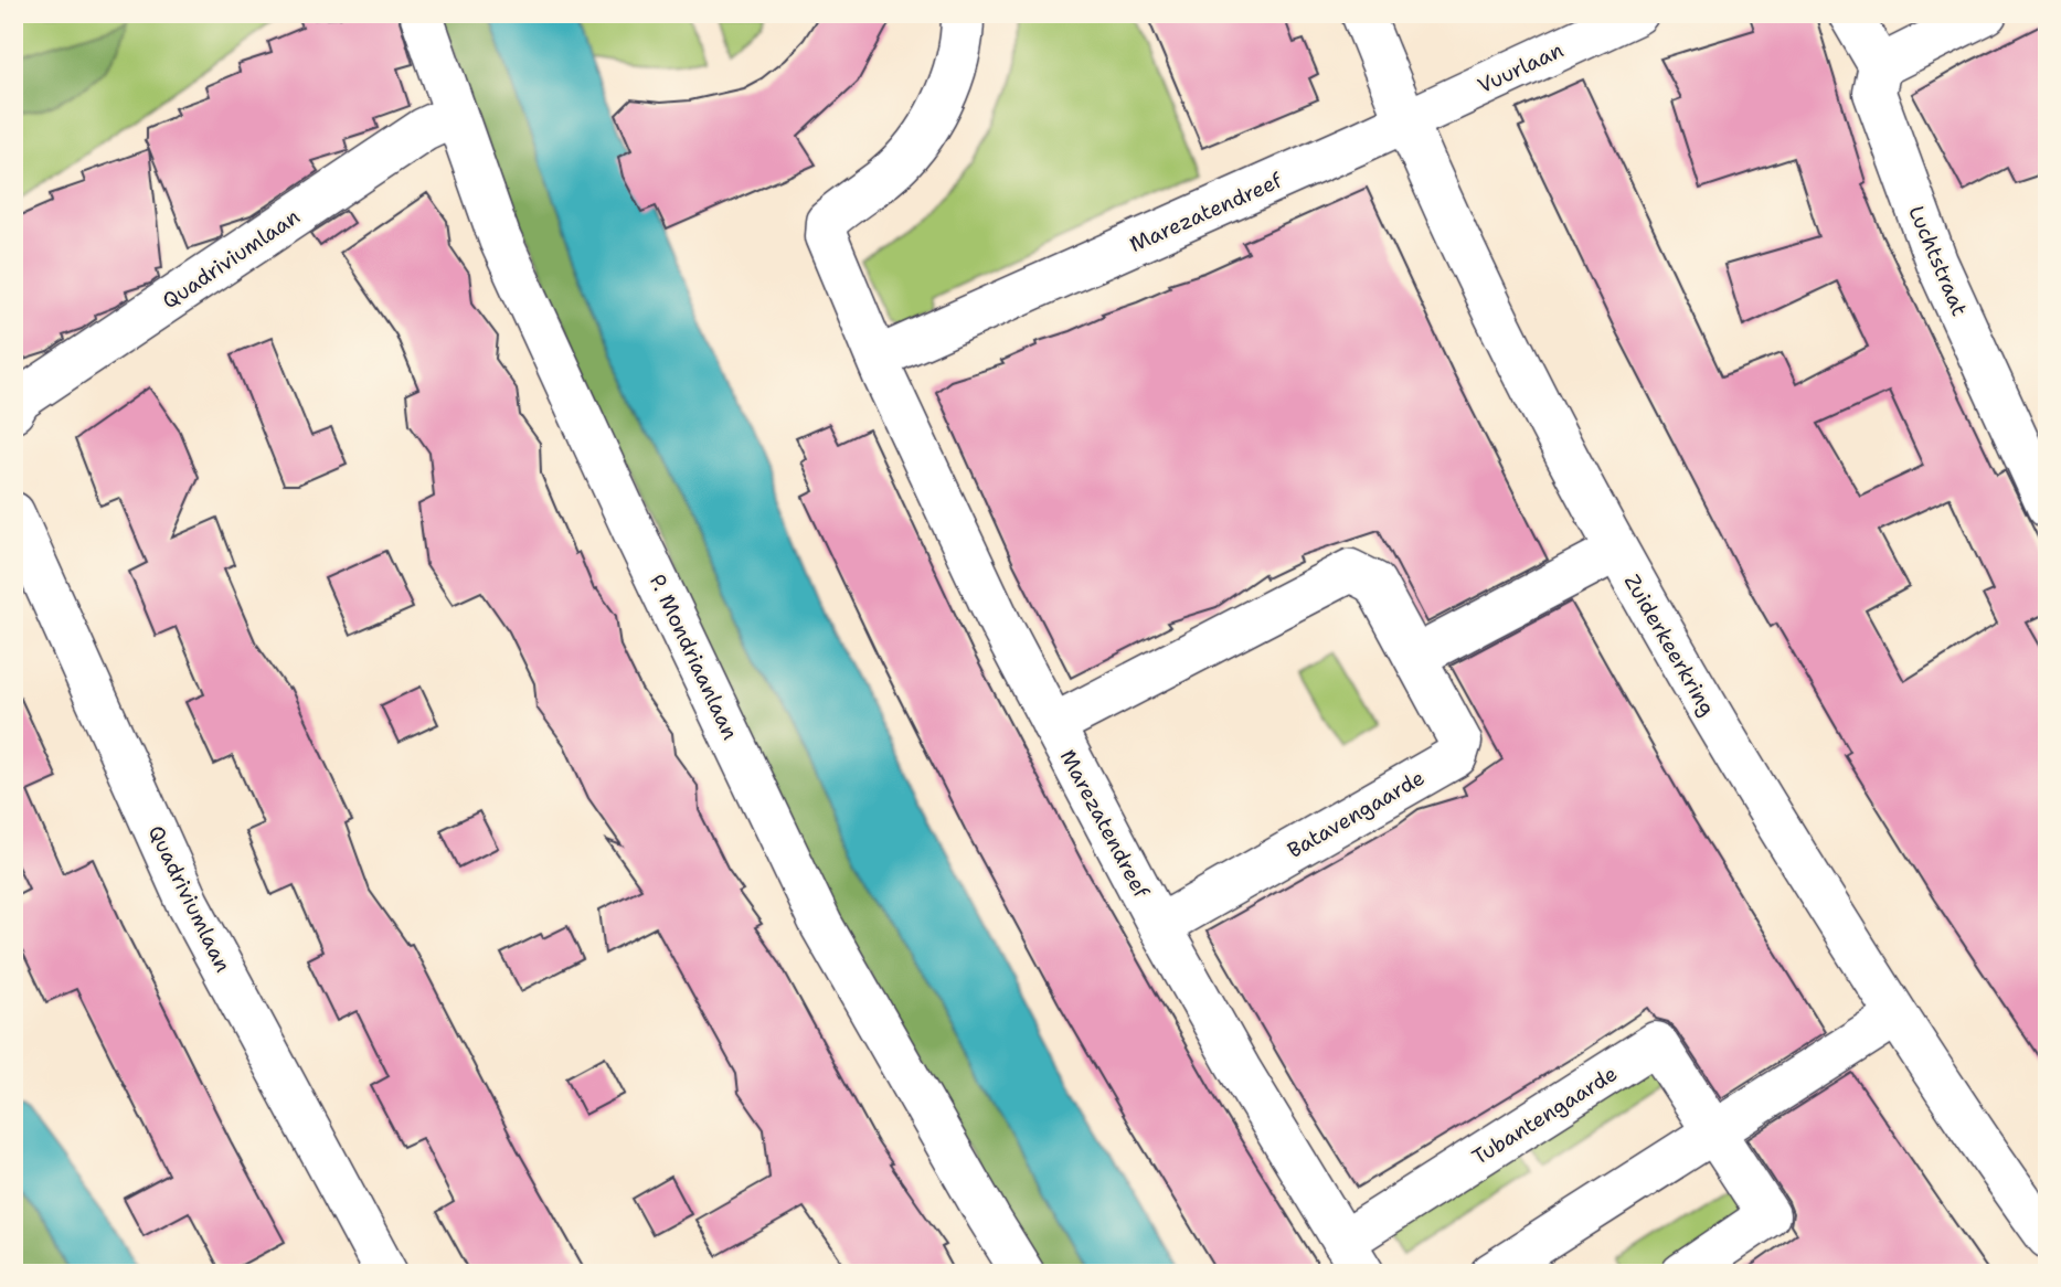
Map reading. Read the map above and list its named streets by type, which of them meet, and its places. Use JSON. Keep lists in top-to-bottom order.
{
  "streets": {
    "street": [
      "Vuurlaan",
      "Marezatendreef",
      "Quadriviumlaan",
      "Luchtstraat",
      "Zuiderkeerkring",
      "P. Mondriaanlaan",
      "Batavengaarde",
      "Tubantengaarde"
    ]
  },
  "crossings": [
    ["Vuurlaan", "Marezatendreef"],
    ["Vuurlaan", "Zuiderkeerkring"],
    ["Marezatendreef", "Zuiderkeerkring"],
    ["Marezatendreef", "Batavengaarde"],
    ["Marezatendreef", "Tubantengaarde"],
    ["Quadriviumlaan", "P. Mondriaanlaan"]
  ]
}
